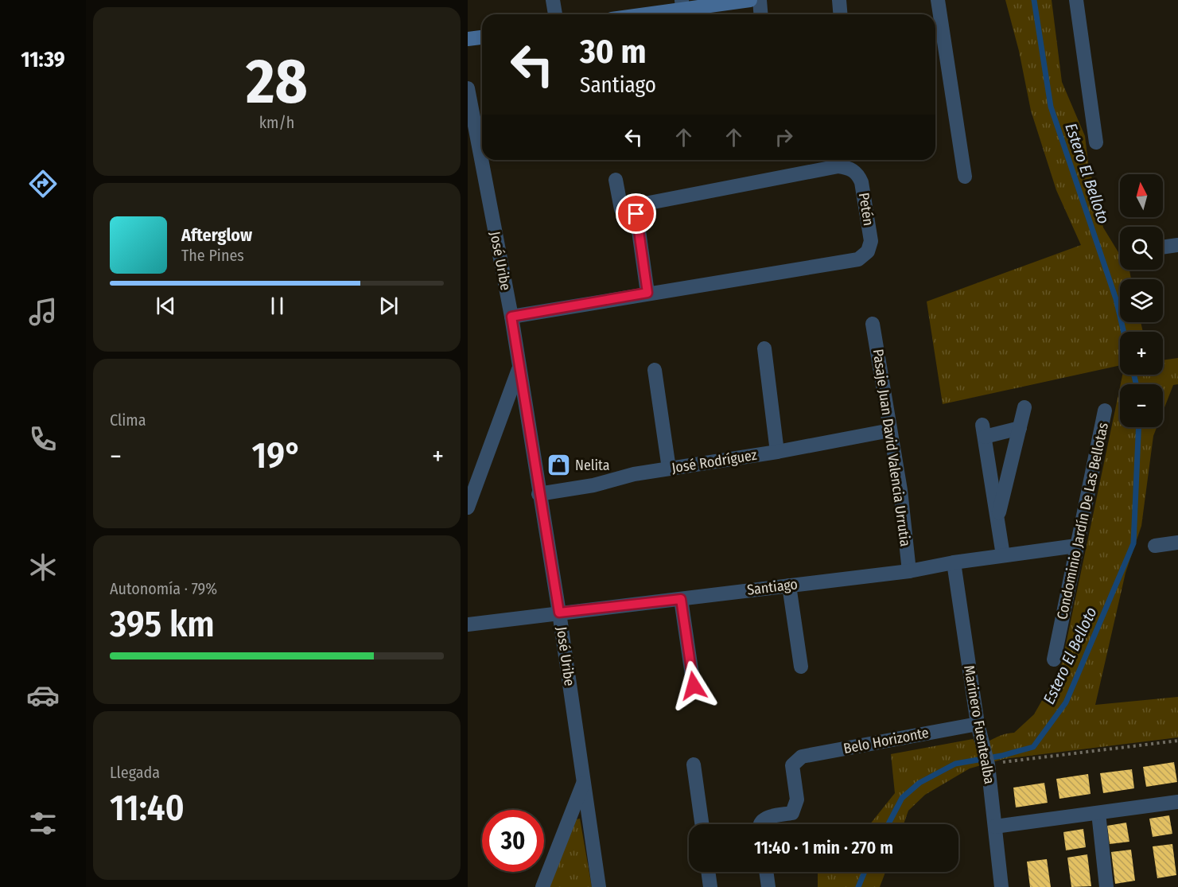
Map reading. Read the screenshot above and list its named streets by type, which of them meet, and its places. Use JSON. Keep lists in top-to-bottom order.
{
  "streets": {
    "street": [
      "Petén",
      "José Uribe",
      "Pasaje Juan David Valencia Urrutia",
      "José Rodríguez",
      "Condominio Jardín De Las Bellotas",
      "Santiago",
      "Marinero Fuentealba",
      "Belo Horizonte"
    ]
  },
  "crossings": [
    ["Petén", "José Uribe"],
    ["José Uribe", "José Rodríguez"],
    ["José Uribe", "Santiago"],
    ["Pasaje Juan David Valencia Urrutia", "José Rodríguez"],
    ["Pasaje Juan David Valencia Urrutia", "Santiago"],
    ["Condominio Jardín De Las Bellotas", "Santiago"],
    ["Santiago", "Marinero Fuentealba"],
    ["Marinero Fuentealba", "Belo Horizonte"]
  ],
  "water": ["Estero El Belloto"],
  "places": {
    "shop": ["Nelita"]
  },
  "north": "top",
  "page": {
    "tabs": "11:39",
    "tile": [
      ["28", "km/h"],
      "Clima",
      ["Autonomía · 79%", "395 km"],
      ["Llegada", "11:40"]
    ],
    "turn": ["30 m", "Santiago"],
    "map_buttons": ["+", "−"],
    "song": ["Afterglow", "The Pines"],
    "heat": ["−", "19°", "+"],
    "limit": "30",
    "trip": "11:40 · 1 min · 270 m"
  }
}
